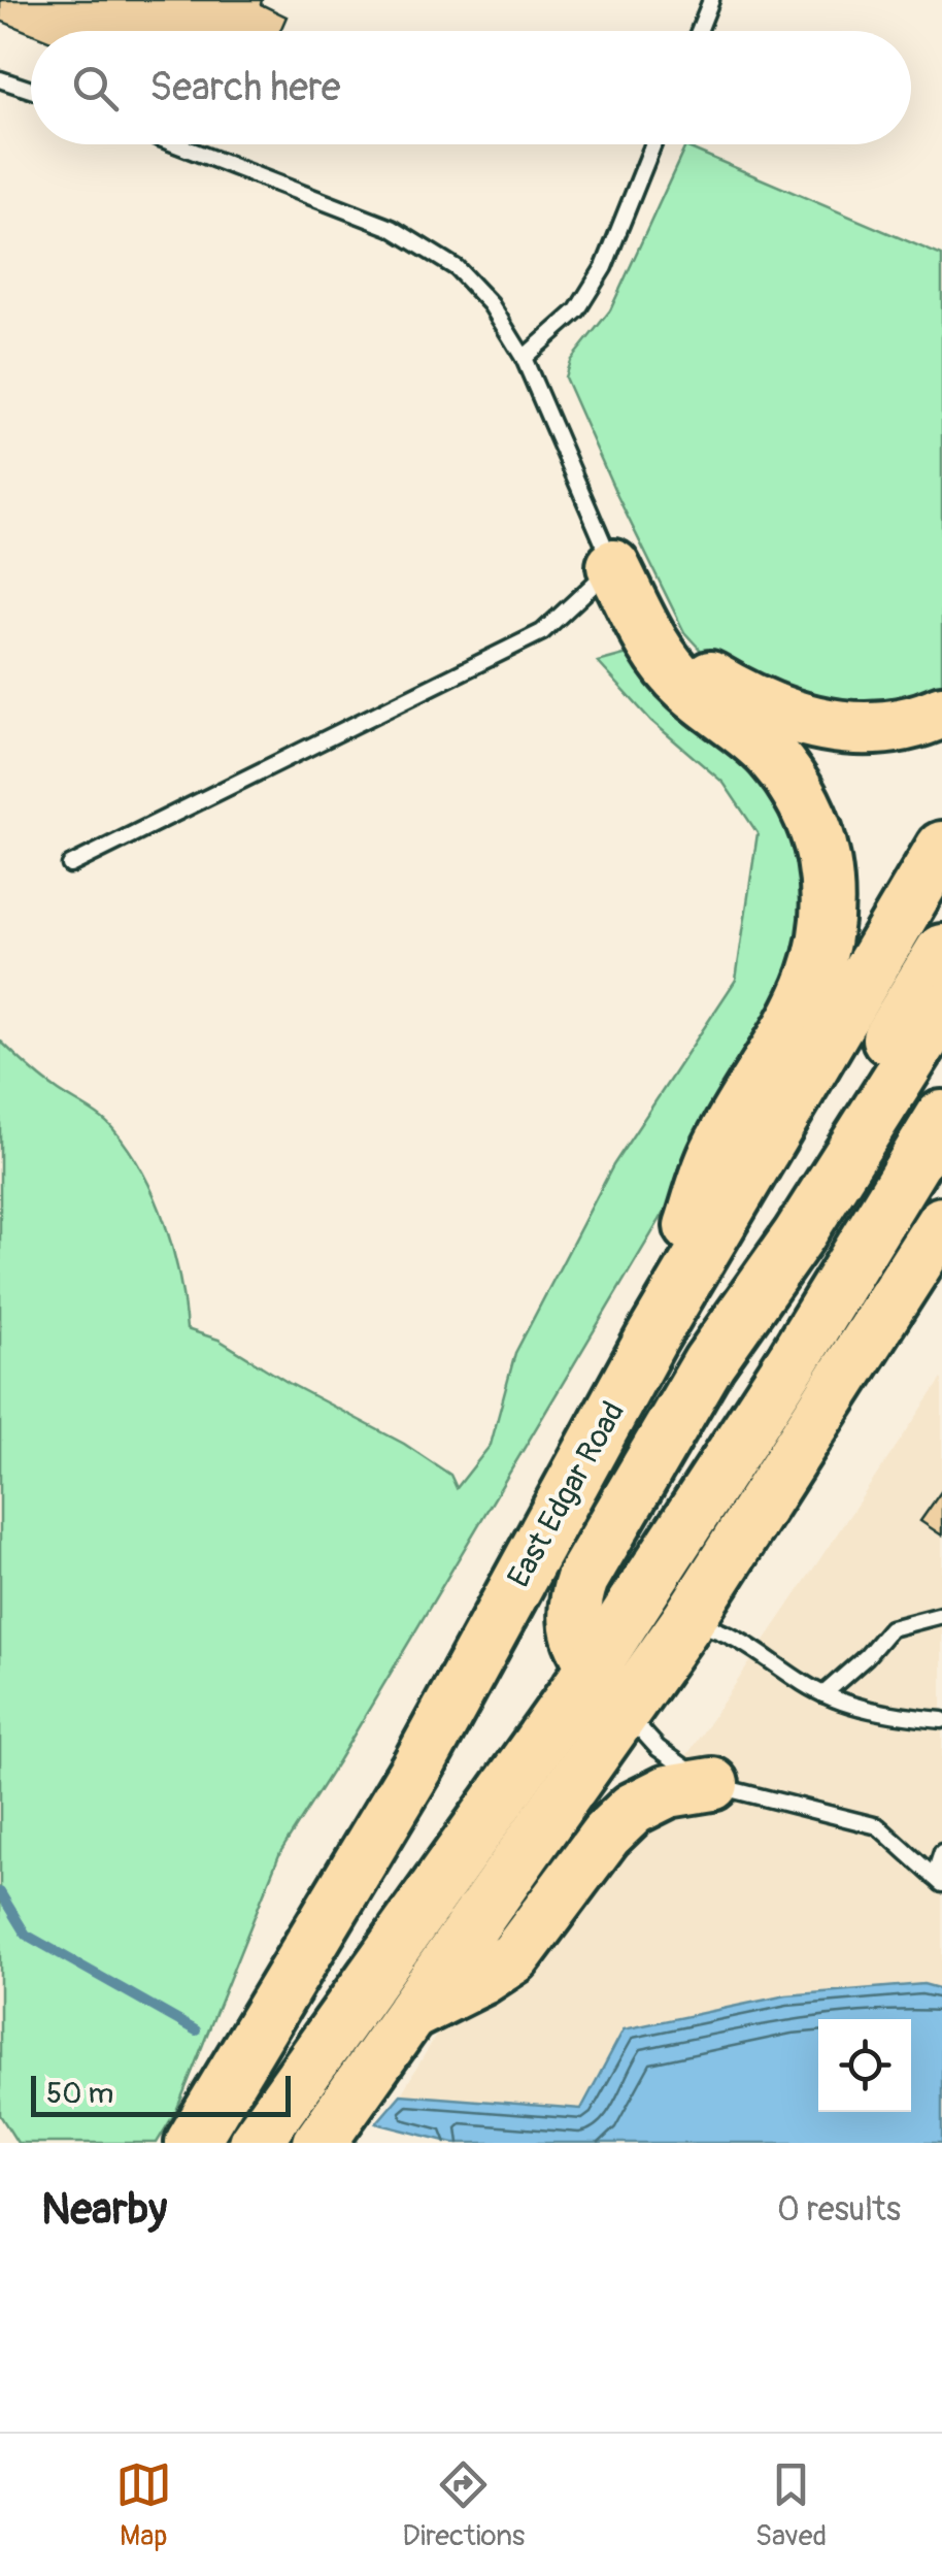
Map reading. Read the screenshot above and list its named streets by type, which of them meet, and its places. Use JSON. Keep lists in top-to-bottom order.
{
  "streets": {
    "highway": ["East Edgar Road"]
  },
  "scale_bar": "50 m",
  "page": {
    "search": "Search here",
    "scale": "50 m",
    "heading": ["Nearby", "0 results"],
    "nav": ["Map", "Directions", "Saved"]
  }
}
